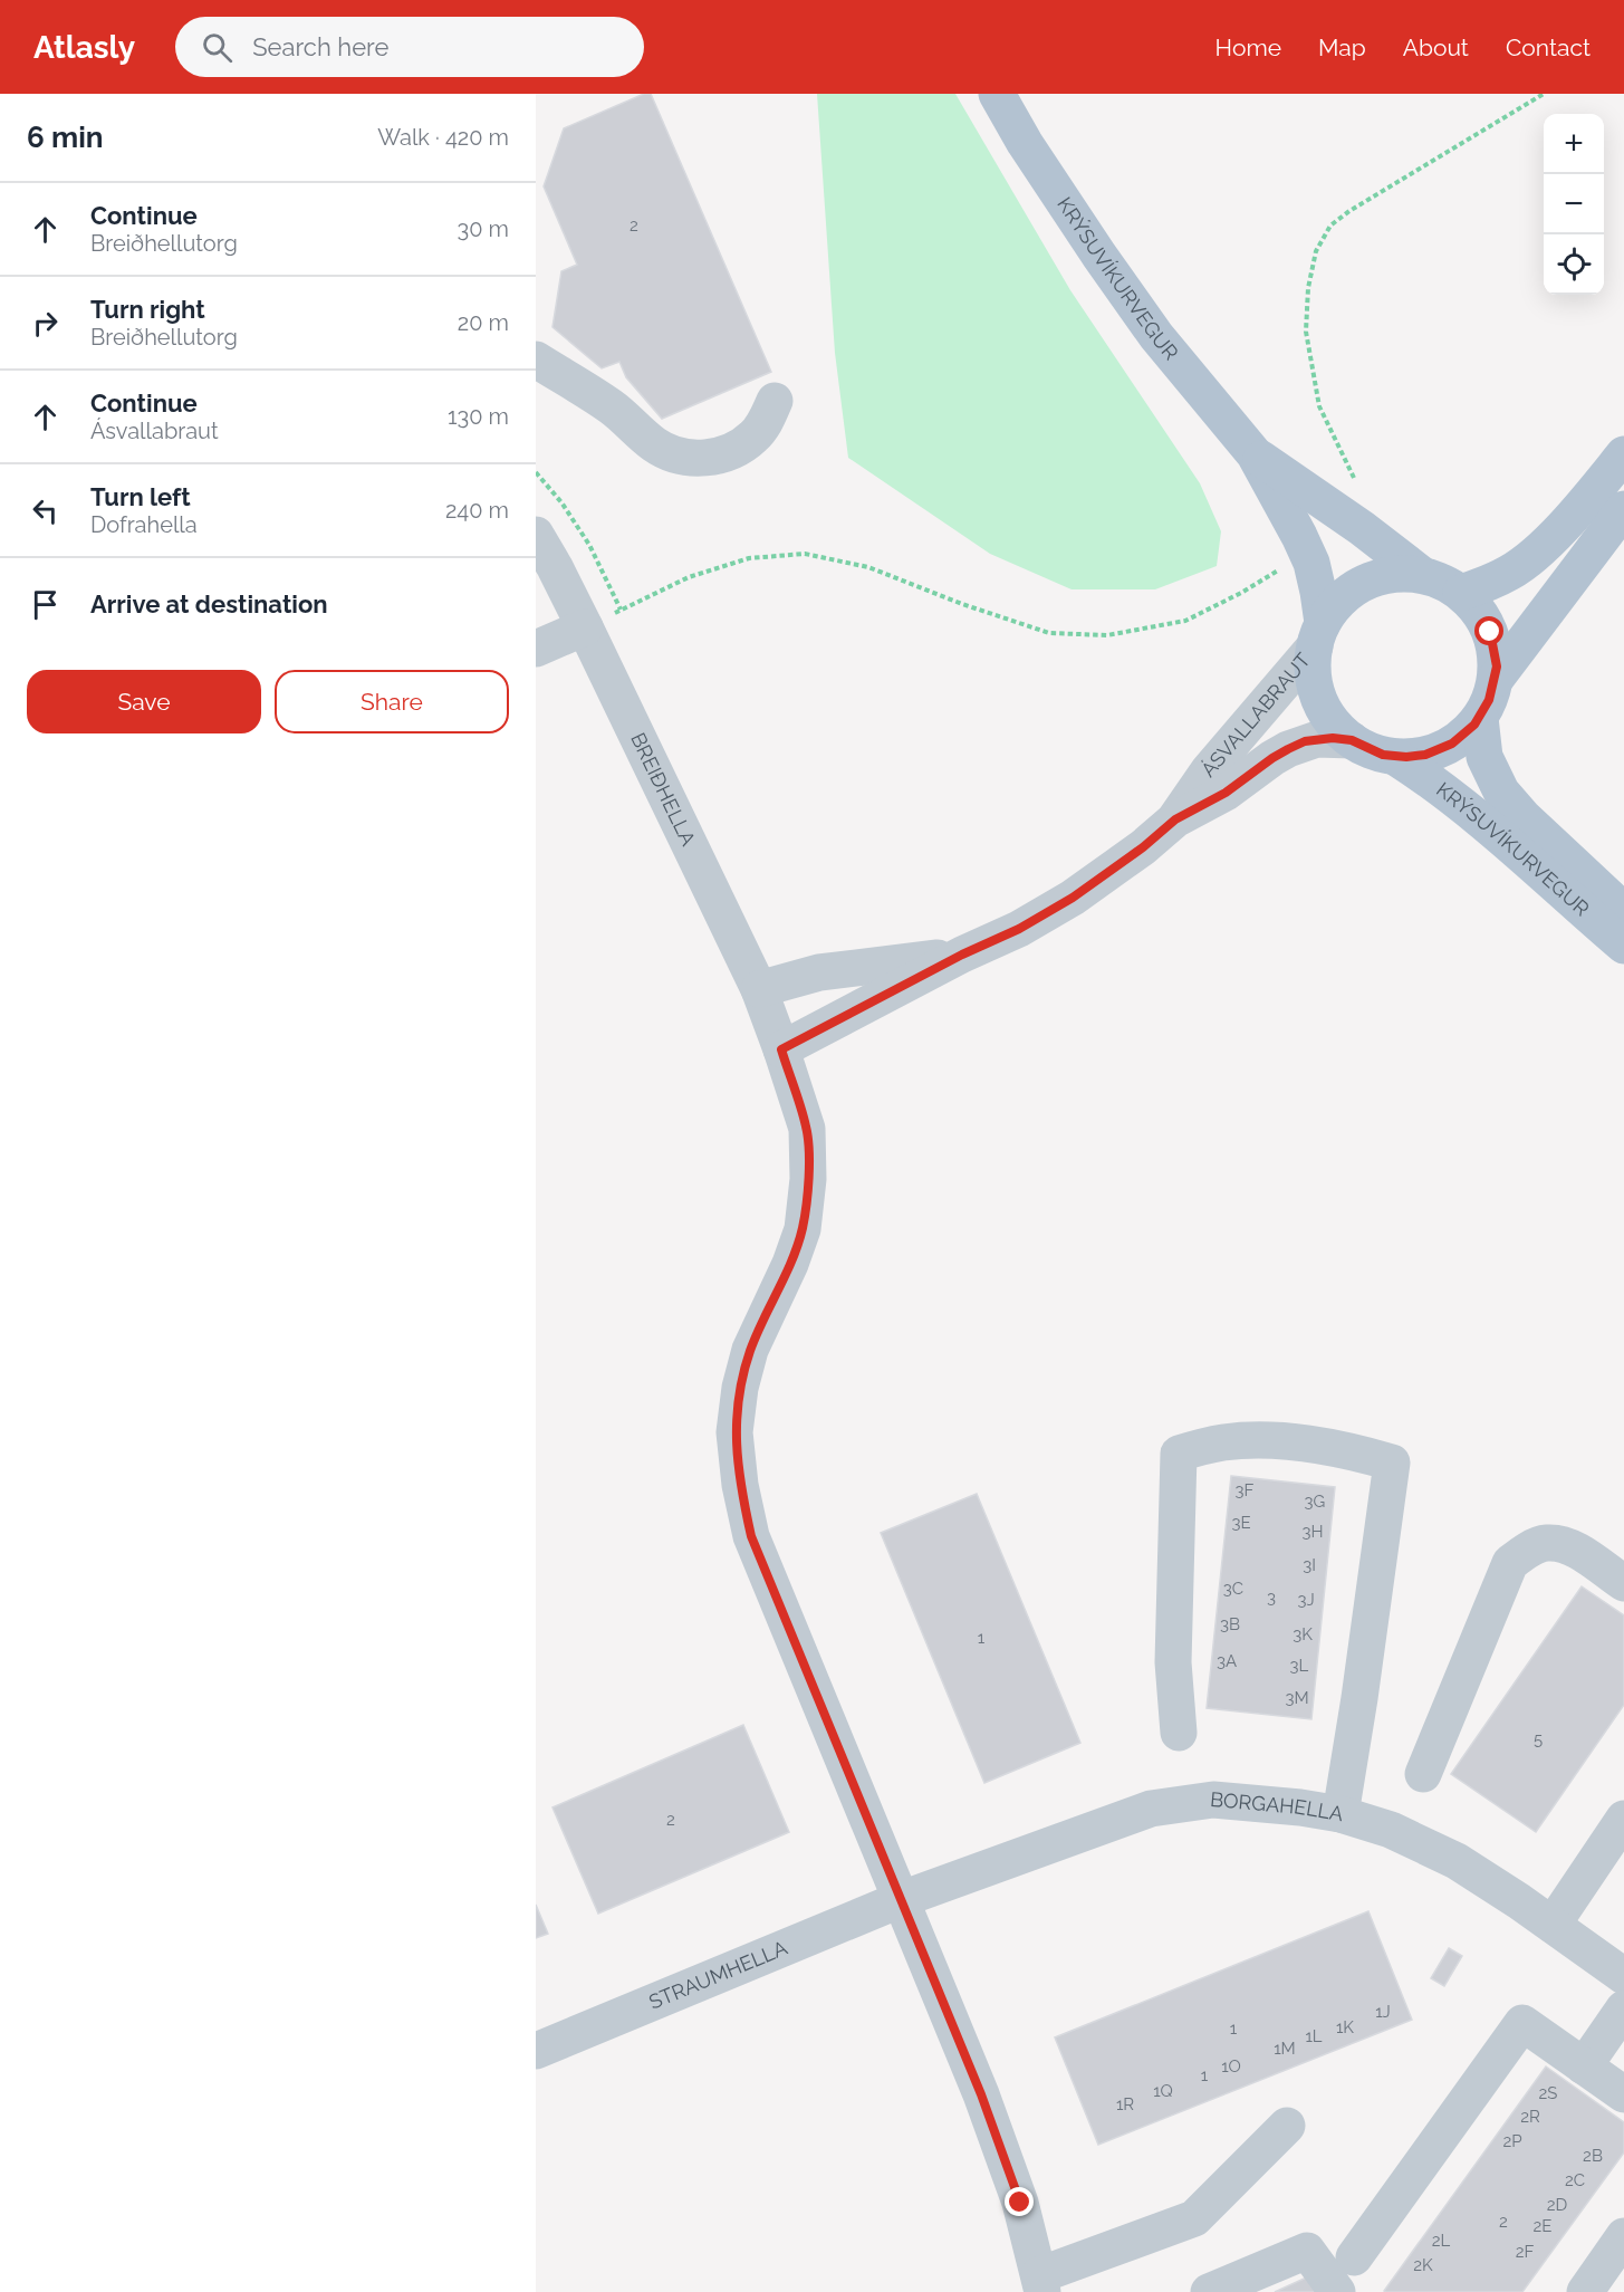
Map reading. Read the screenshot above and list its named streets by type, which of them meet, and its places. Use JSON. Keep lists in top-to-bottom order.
{
  "streets": {
    "main road": ["KRÝSUVÍKURVEGUR"],
    "street": [
      "ÁSVALLABRAUT",
      "BREIÐHELLA",
      "BORGAHELLA",
      "STRAUMHELLA"
    ]
  },
  "crossings": [
    ["KRÝSUVÍKURVEGUR", "ÁSVALLABRAUT"],
    ["ÁSVALLABRAUT", "BREIÐHELLA"],
    ["BREIÐHELLA", "BORGAHELLA"],
    ["BREIÐHELLA", "STRAUMHELLA"],
    ["BORGAHELLA", "STRAUMHELLA"]
  ],
  "house_numbers": [
    "2",
    "3F",
    "3G",
    "3E",
    "3H",
    "3I",
    "3C",
    "3",
    "3J",
    "3B",
    "3K",
    "1",
    "3A",
    "3L",
    "3M",
    "5",
    "2",
    "1J",
    "1K",
    "1",
    "1L",
    "1M",
    "1O",
    "1",
    "1Q",
    "2S",
    "1R",
    "2R",
    "2P",
    "2B",
    "2C",
    "2D",
    "2",
    "2E",
    "2L",
    "2F",
    "2K"
  ],
  "page": {
    "header": "Atlasly",
    "search": "Search here",
    "nav": [
      "Home",
      "Map",
      "About",
      "Contact"
    ],
    "heading": ["6 min", "Walk · 420 m"],
    "map_buttons": ["+", "−"],
    "list": [
      ["Continue", "Breiðhellutorg", "30 m"],
      ["Turn right", "Breiðhellutorg", "20 m"],
      ["Continue", "Ásvallabraut", "130 m"],
      ["Turn left", "Dofrahella", "240 m"],
      "Arrive at destination"
    ],
    "buttons": ["Save", "Share"]
  }
}
